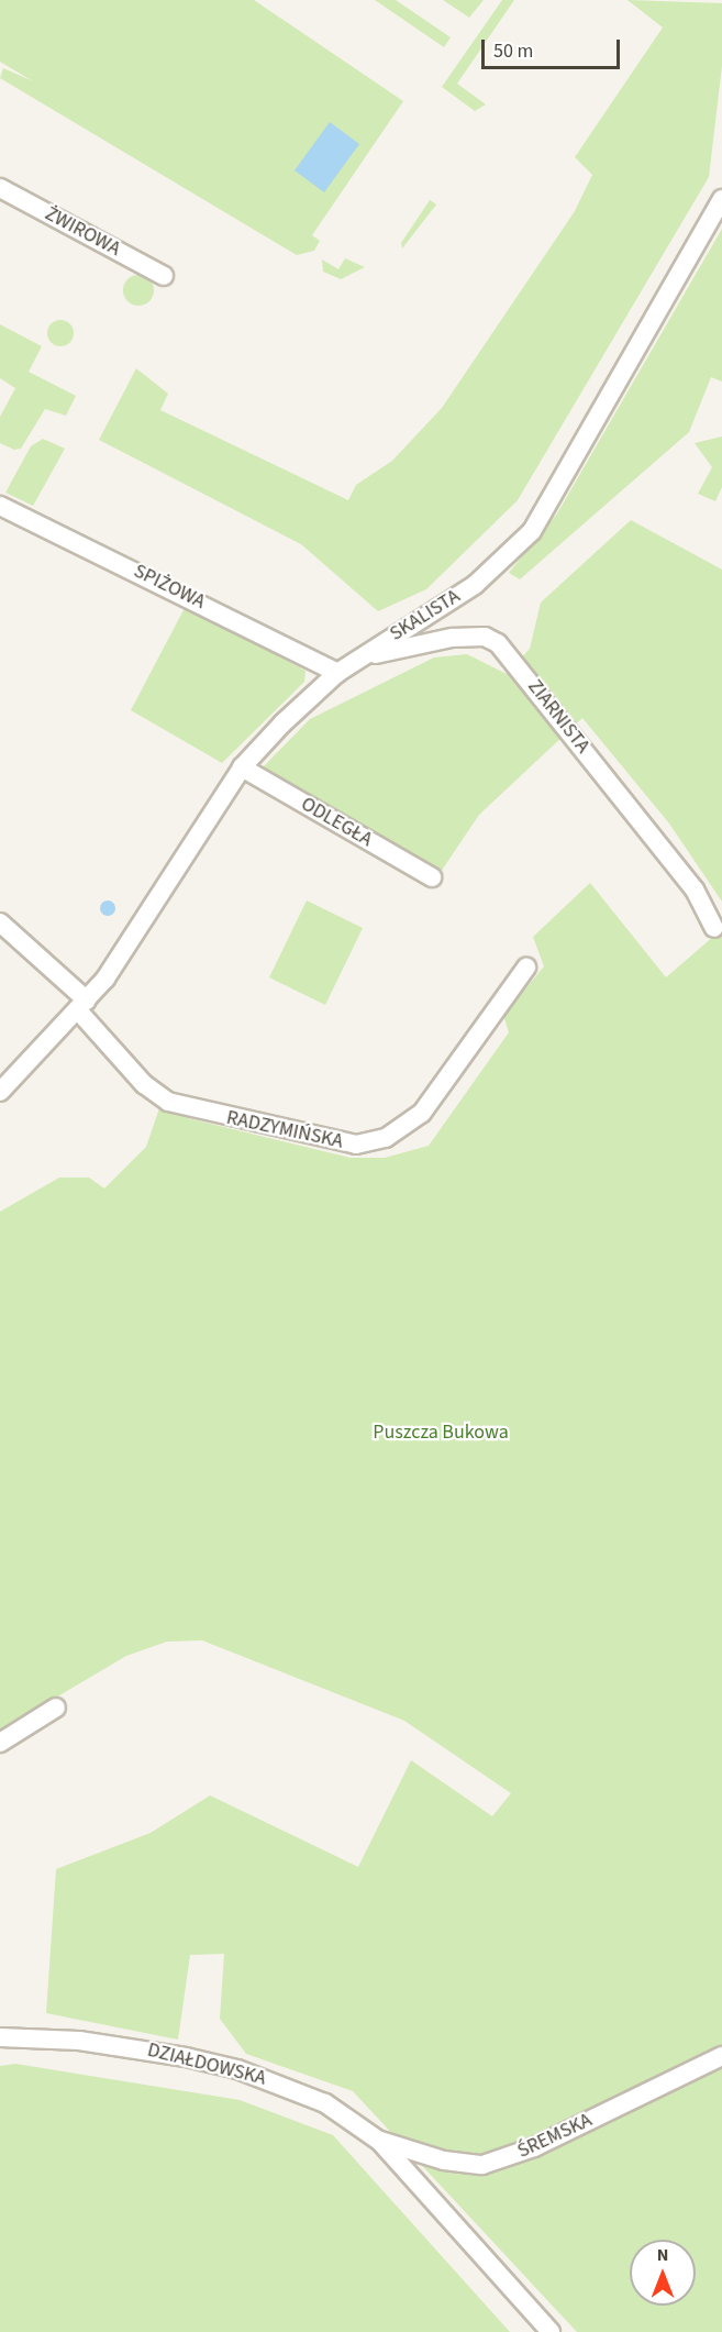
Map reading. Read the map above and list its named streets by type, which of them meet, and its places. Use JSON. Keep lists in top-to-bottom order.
{
  "streets": {
    "street": [
      "ŻWIROWA",
      "SPIŻOWA",
      "SKALISTA",
      "ZIARNISTA",
      "ODLEGŁA",
      "RADZYMIŃSKA",
      "DZIAŁDOWSKA",
      "ŚREMSKA"
    ]
  },
  "crossings": [
    ["SPIŻOWA", "SKALISTA"],
    ["SPIŻOWA", "ZIARNISTA"],
    ["SKALISTA", "ZIARNISTA"],
    ["SKALISTA", "ODLEGŁA"],
    ["SKALISTA", "RADZYMIŃSKA"],
    ["DZIAŁDOWSKA", "ŚREMSKA"]
  ],
  "parks": ["Puszcza Bukowa"],
  "scale_bar": "50 m",
  "north": "top"
}
